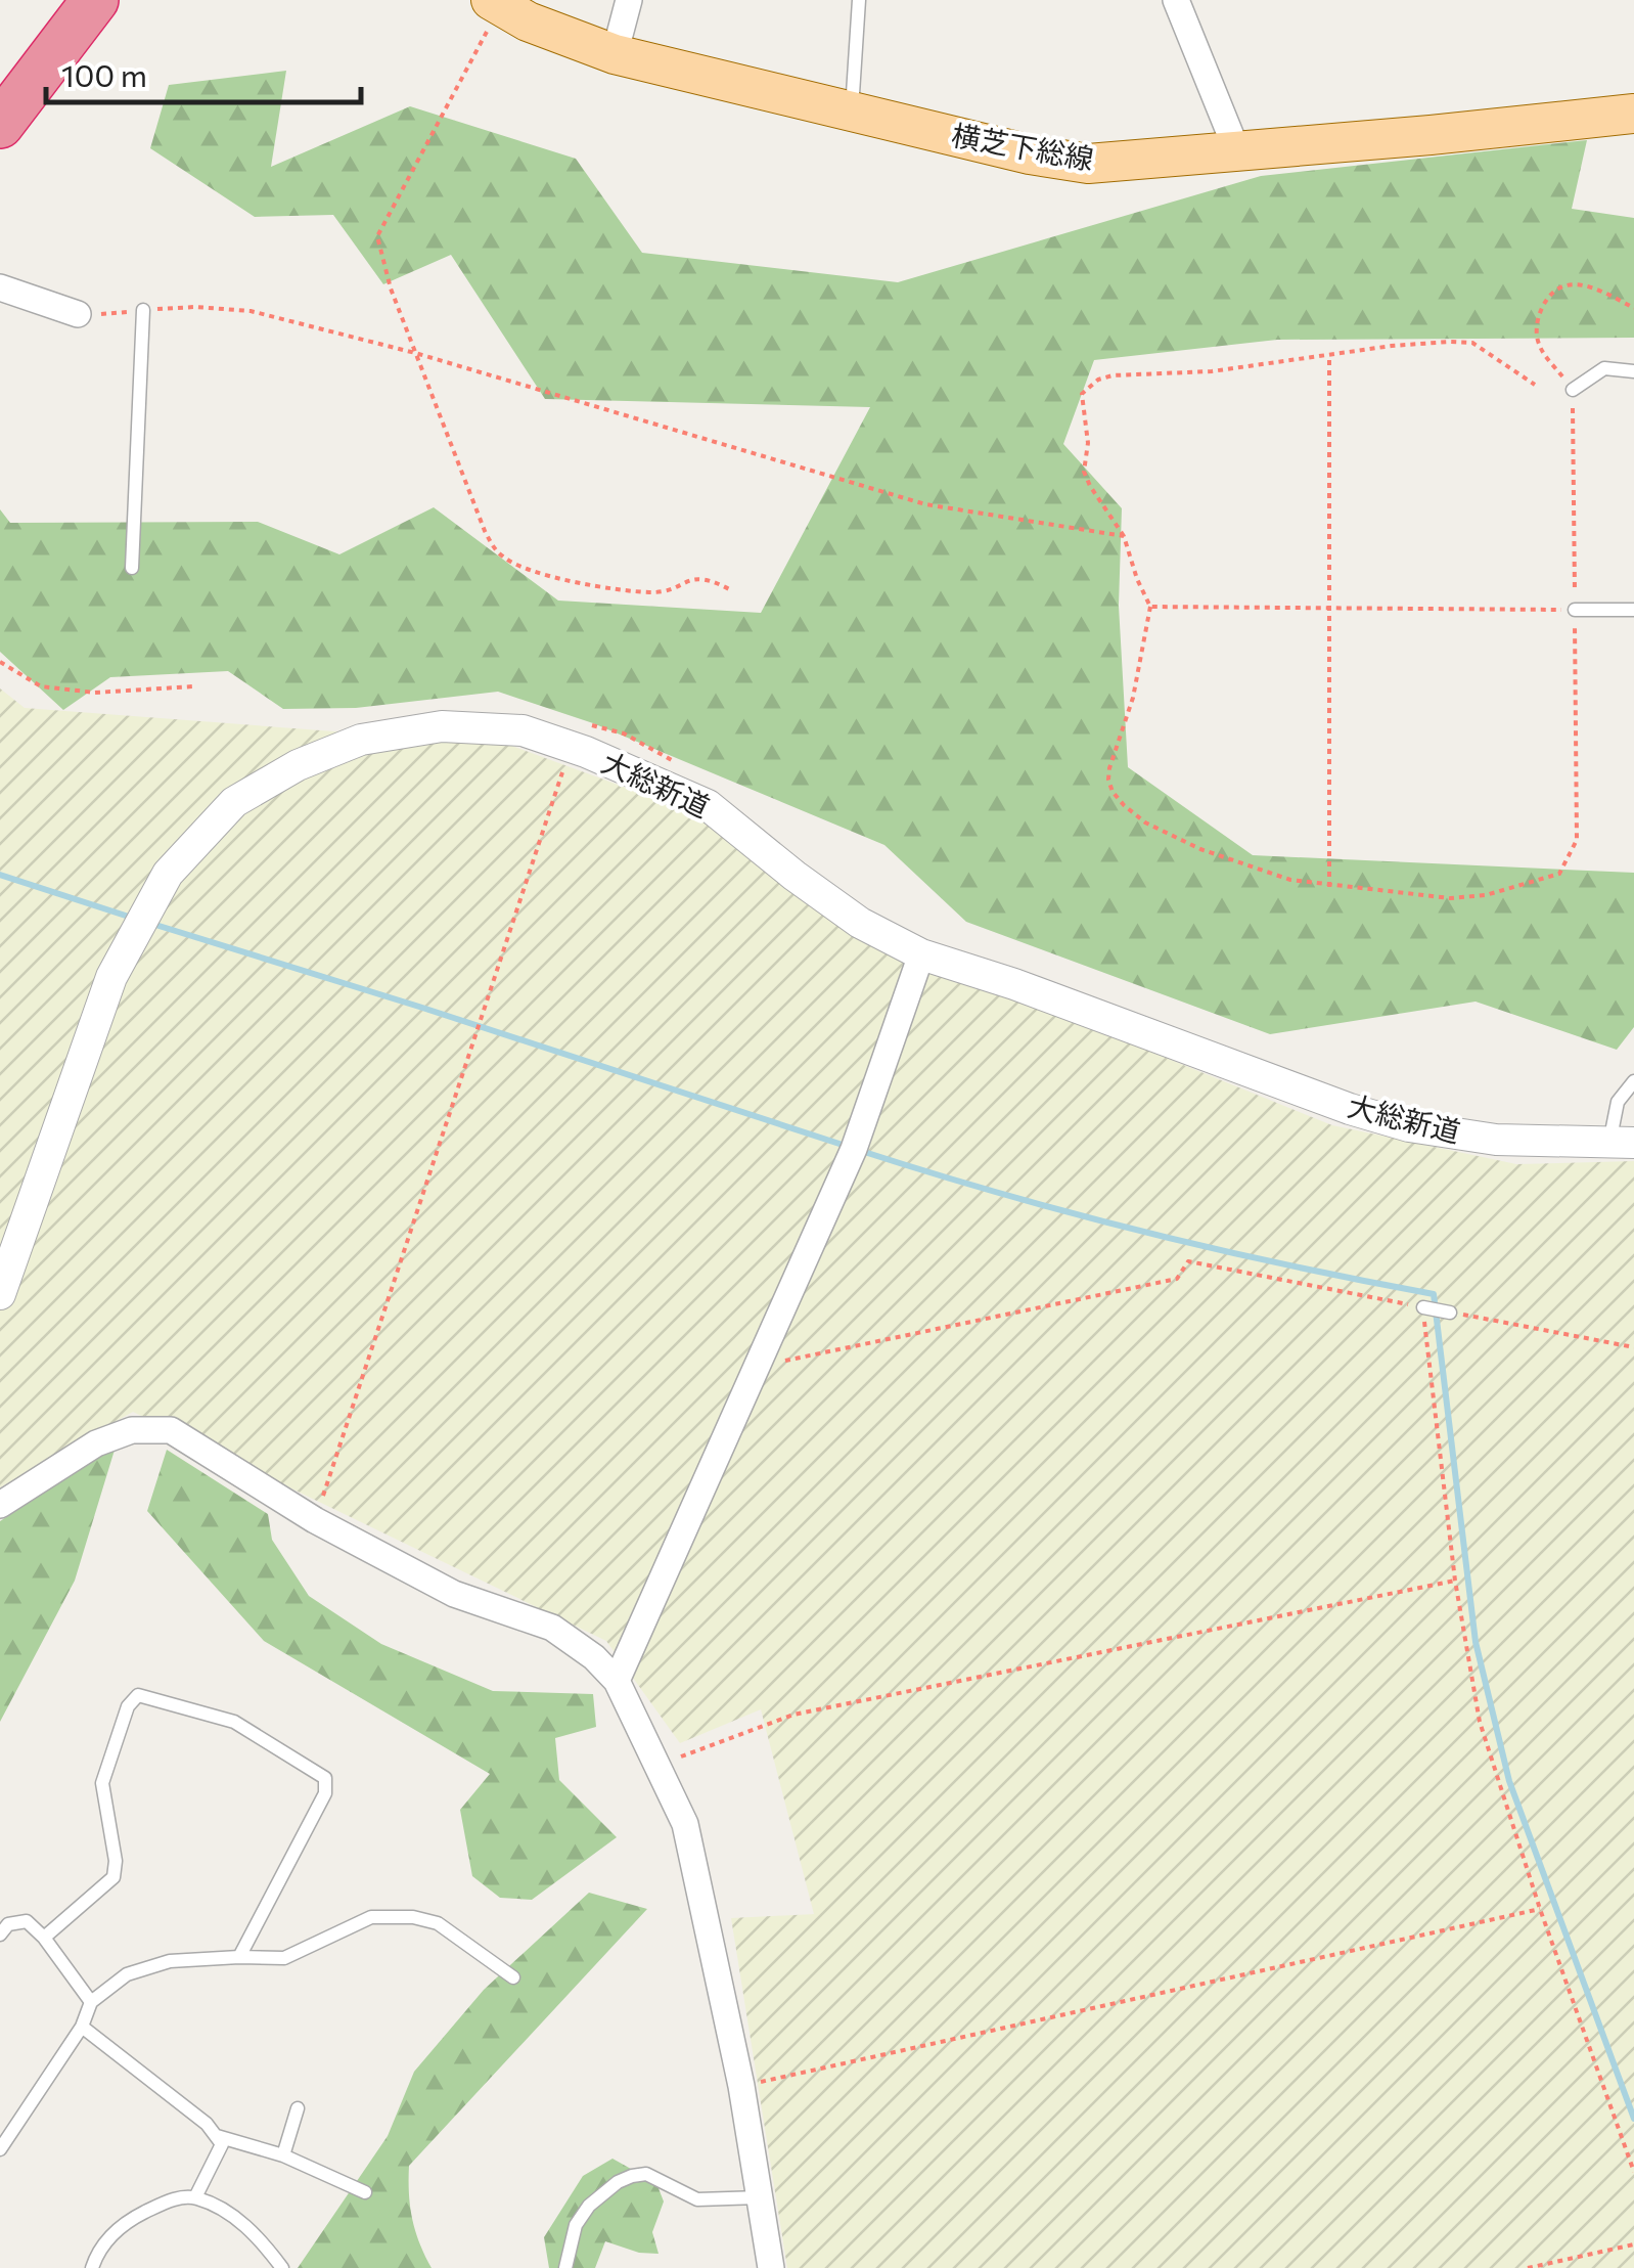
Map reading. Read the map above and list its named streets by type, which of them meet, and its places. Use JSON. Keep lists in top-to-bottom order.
{
  "streets": {
    "main road": ["横芝下総線"],
    "street": ["大総新道"]
  },
  "scale_bar": "100 m"
}
